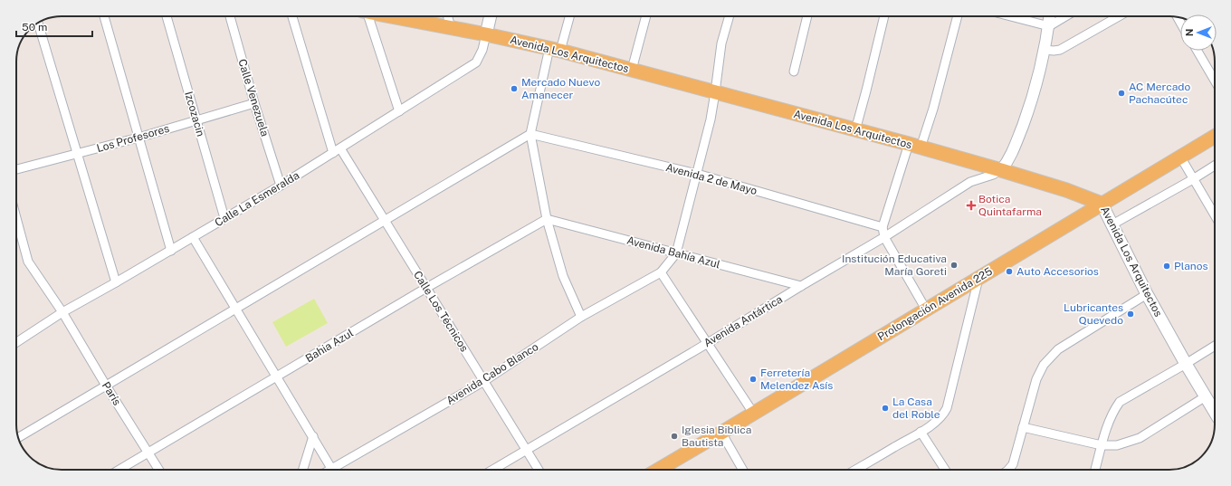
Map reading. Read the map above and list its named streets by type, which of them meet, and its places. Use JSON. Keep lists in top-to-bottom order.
{
  "streets": {
    "main road": ["Avenida Los Arquitectos", "Prolongación Avenida 225"],
    "street": [
      "Calle Venezuela",
      "Izcozacin",
      "Los Profesores",
      "Avenida 2 de Mayo",
      "Calle La Esmeralda",
      "Avenida Bahía Azul",
      "Calle Los Técnicos",
      "Avenida Antártica",
      "Bahia Azul",
      "Avenida Cabo Blanco",
      "París"
    ]
  },
  "crossings": [
    ["Avenida Los Arquitectos", "Calle La Esmeralda"],
    ["Avenida Los Arquitectos", "Prolongación Avenida 225"],
    ["Avenida Los Arquitectos", "Avenida Antártica"],
    ["Calle Venezuela", "Los Profesores"],
    ["Calle Venezuela", "Calle La Esmeralda"],
    ["Izcozacin", "Los Profesores"],
    ["Izcozacin", "Calle La Esmeralda"],
    ["Calle La Esmeralda", "Calle Los Técnicos"],
    ["Calle La Esmeralda", "París"],
    ["Avenida Bahía Azul", "Avenida Antártica"],
    ["Avenida Bahía Azul", "Bahia Azul"],
    ["Calle Los Técnicos", "Avenida Antártica"],
    ["Calle Los Técnicos", "Bahia Azul"],
    ["Calle Los Técnicos", "Avenida Cabo Blanco"],
    ["Bahia Azul", "París"]
  ],
  "places": {
    "other": [
      "Mercado Nuevo Amanecer",
      "AC Mercado Pachacútec",
      "Institución Educativa María Goreti",
      "Planos",
      "Auto Accesorios",
      "Lubricantes Quevedo",
      "Ferretería Melendez Asís",
      "La Casa del Roble",
      "Iglesia Biblica Bautista"
    ],
    "health": ["Botica Quintafarma"]
  },
  "scale_bar": "50 m",
  "north": "left"
}
